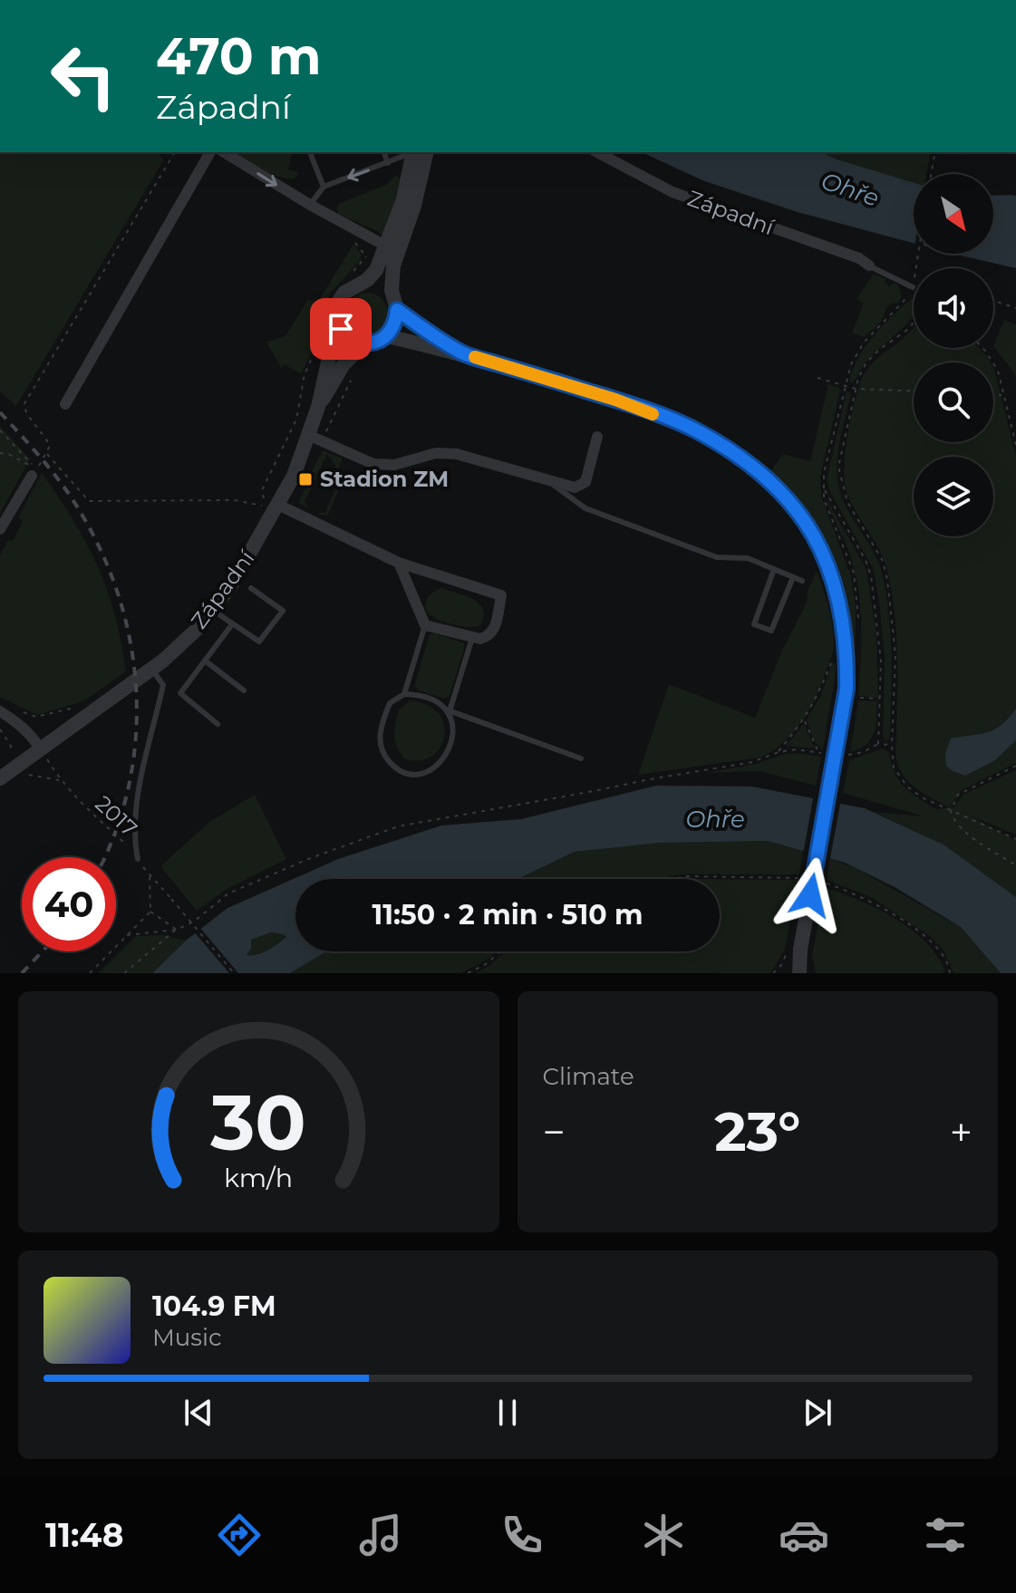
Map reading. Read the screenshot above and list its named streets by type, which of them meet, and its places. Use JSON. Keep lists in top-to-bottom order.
{
  "streets": {
    "street": ["Západní"],
    "path": ["2017"]
  },
  "crossings": [
    ["Západní", "2017"]
  ],
  "water": ["Ohře"],
  "places": {
    "transit": ["Stadion ZM"]
  },
  "north": "bottom right",
  "page": {
    "turn": ["470 m", "Západní"],
    "limit": "40",
    "trip": "11:50 · 2 min · 510 m",
    "tile": "Climate",
    "heat": ["−", "23°", "+"],
    "song": ["104.9 FM", "Music"],
    "tabs": "11:48",
    "gauge": ["30", "km/h"]
  }
}
